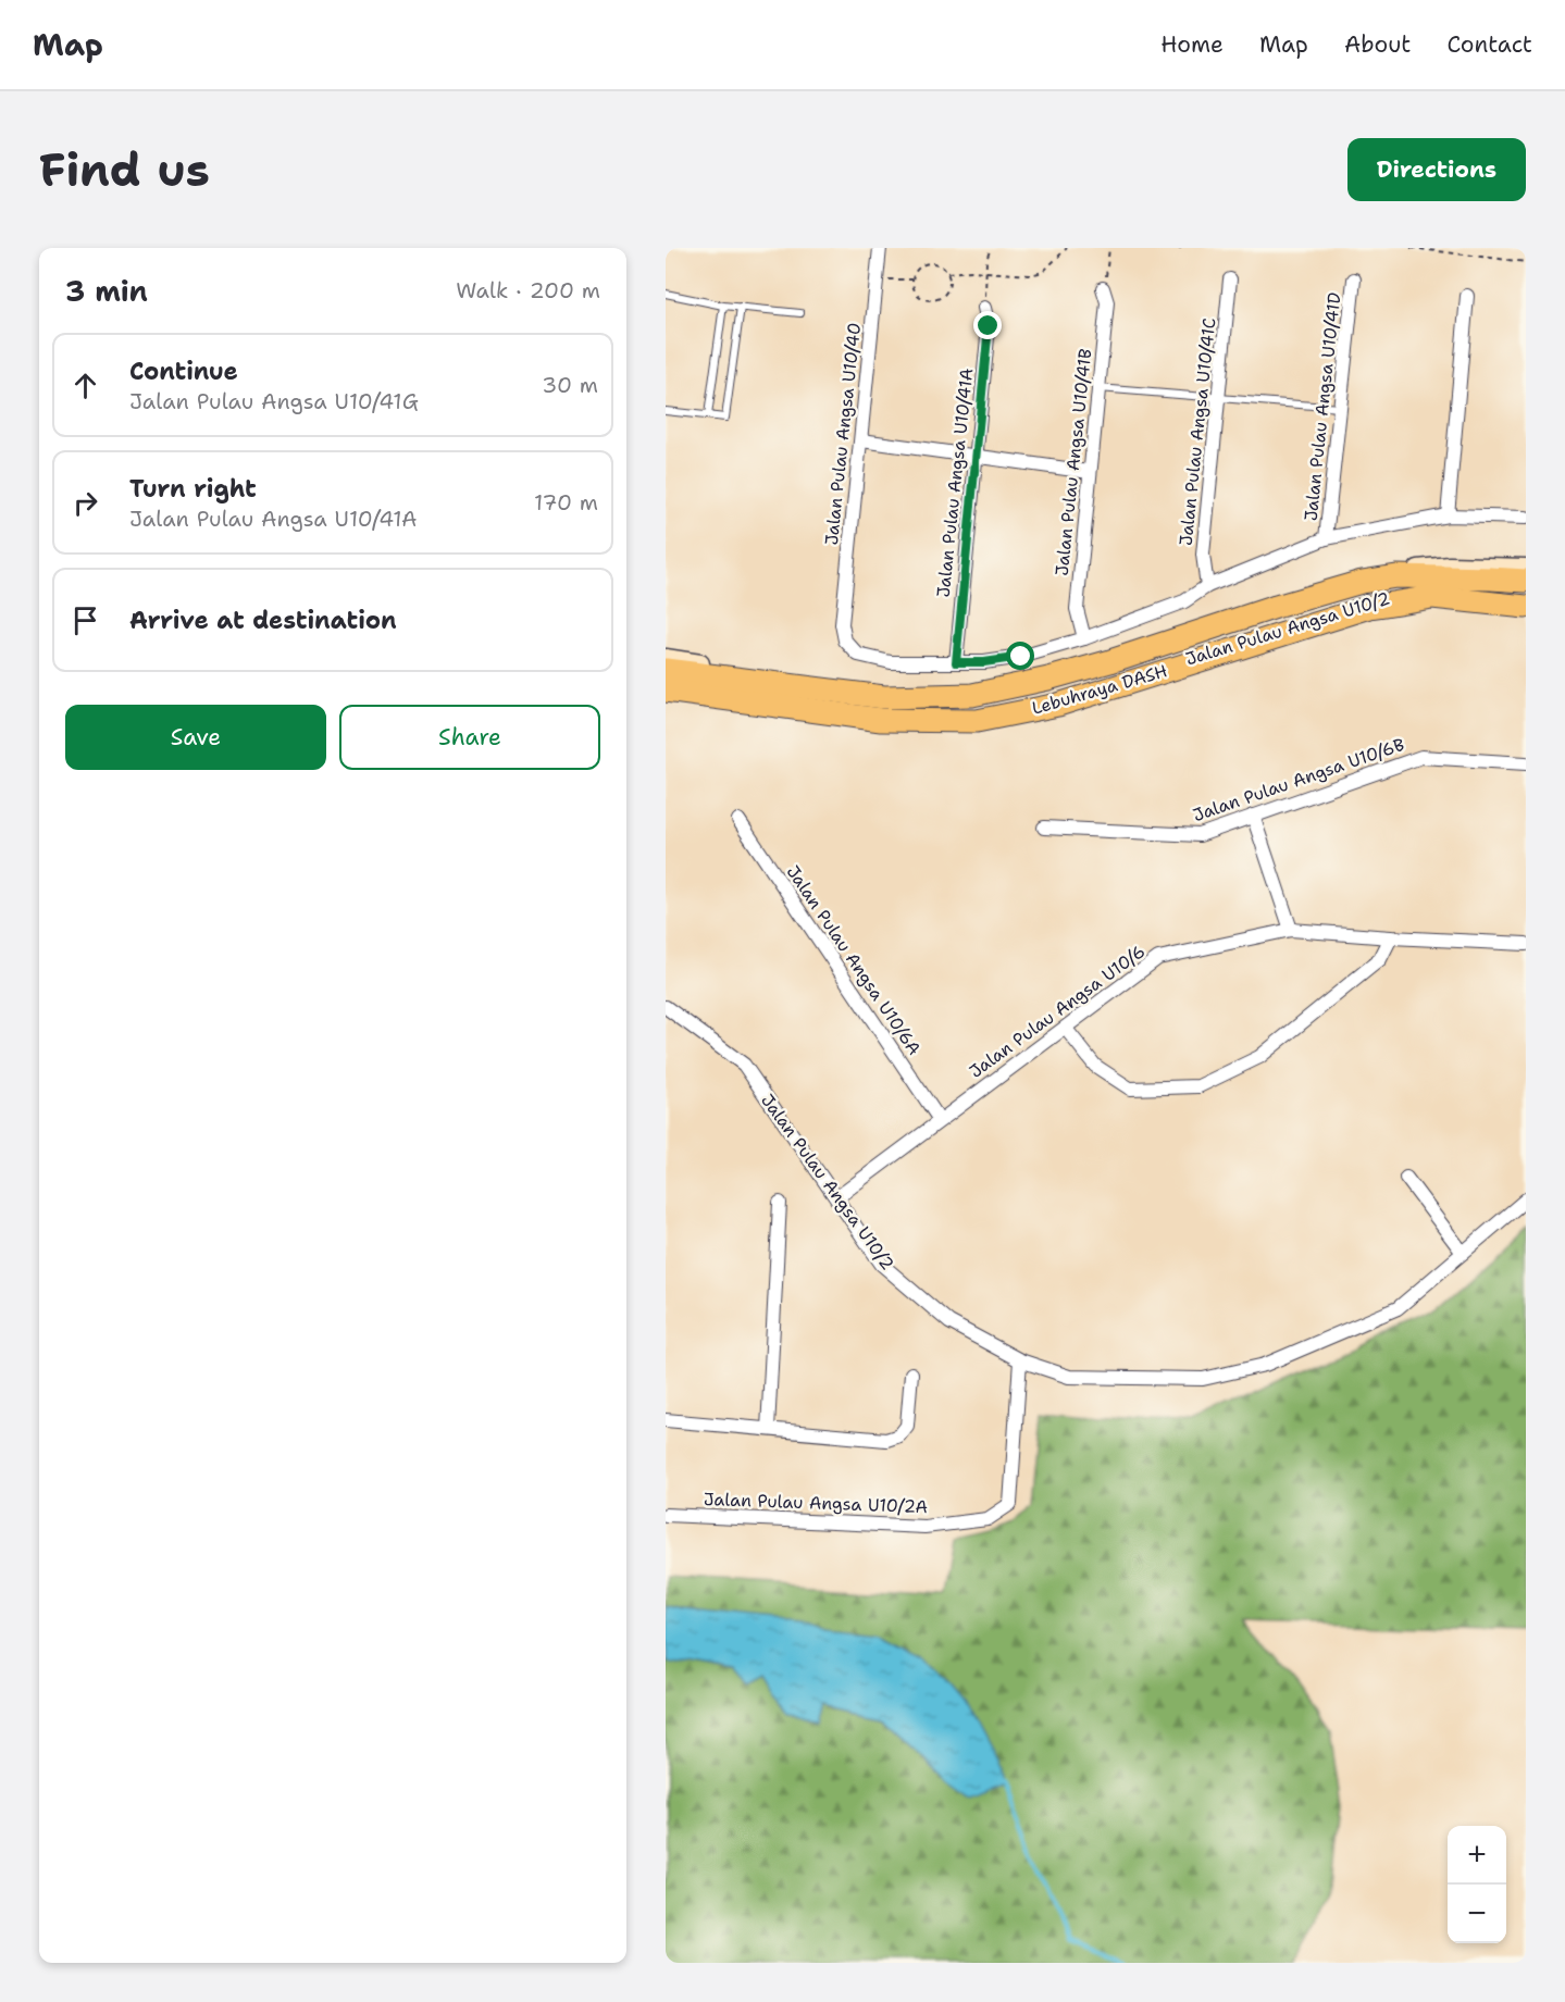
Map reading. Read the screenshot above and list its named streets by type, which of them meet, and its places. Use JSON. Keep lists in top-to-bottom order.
{
  "streets": {
    "highway": ["Lebuhraya DASH"],
    "street": [
      "Jalan Pulau Angsa U10/41D",
      "Jalan Pulau Angsa U10/41C",
      "Jalan Pulau Angsa U10/40",
      "Jalan Pulau Angsa U10/41B",
      "Jalan Pulau Angsa U10/41A",
      "Jalan Pulau Angsa U10/2",
      "Jalan Pulau Angsa U10/6B",
      "Jalan Pulau Angsa U10/6A",
      "Jalan Pulau Angsa U10/6",
      "Jalan Pulau Angsa U10/2A"
    ]
  },
  "crossings": [
    ["Jalan Pulau Angsa U10/40", "Jalan Pulau Angsa U10/41A"],
    ["Jalan Pulau Angsa U10/2", "Jalan Pulau Angsa U10/6"],
    ["Jalan Pulau Angsa U10/2", "Jalan Pulau Angsa U10/2A"],
    ["Jalan Pulau Angsa U10/6A", "Jalan Pulau Angsa U10/6"]
  ],
  "page": {
    "header": "Map",
    "nav": [
      "Home",
      "Map",
      "About",
      "Contact"
    ],
    "buttons": [
      "Directions",
      ["Save", "Share"]
    ],
    "title": "Find us",
    "heading": ["3 min", "Walk · 200 m"],
    "list": [
      ["Continue", "Jalan Pulau Angsa U10/41G", "30 m"],
      ["Turn right", "Jalan Pulau Angsa U10/41A", "170 m"],
      "Arrive at destination"
    ],
    "map_buttons": ["+", "−"]
  }
}
